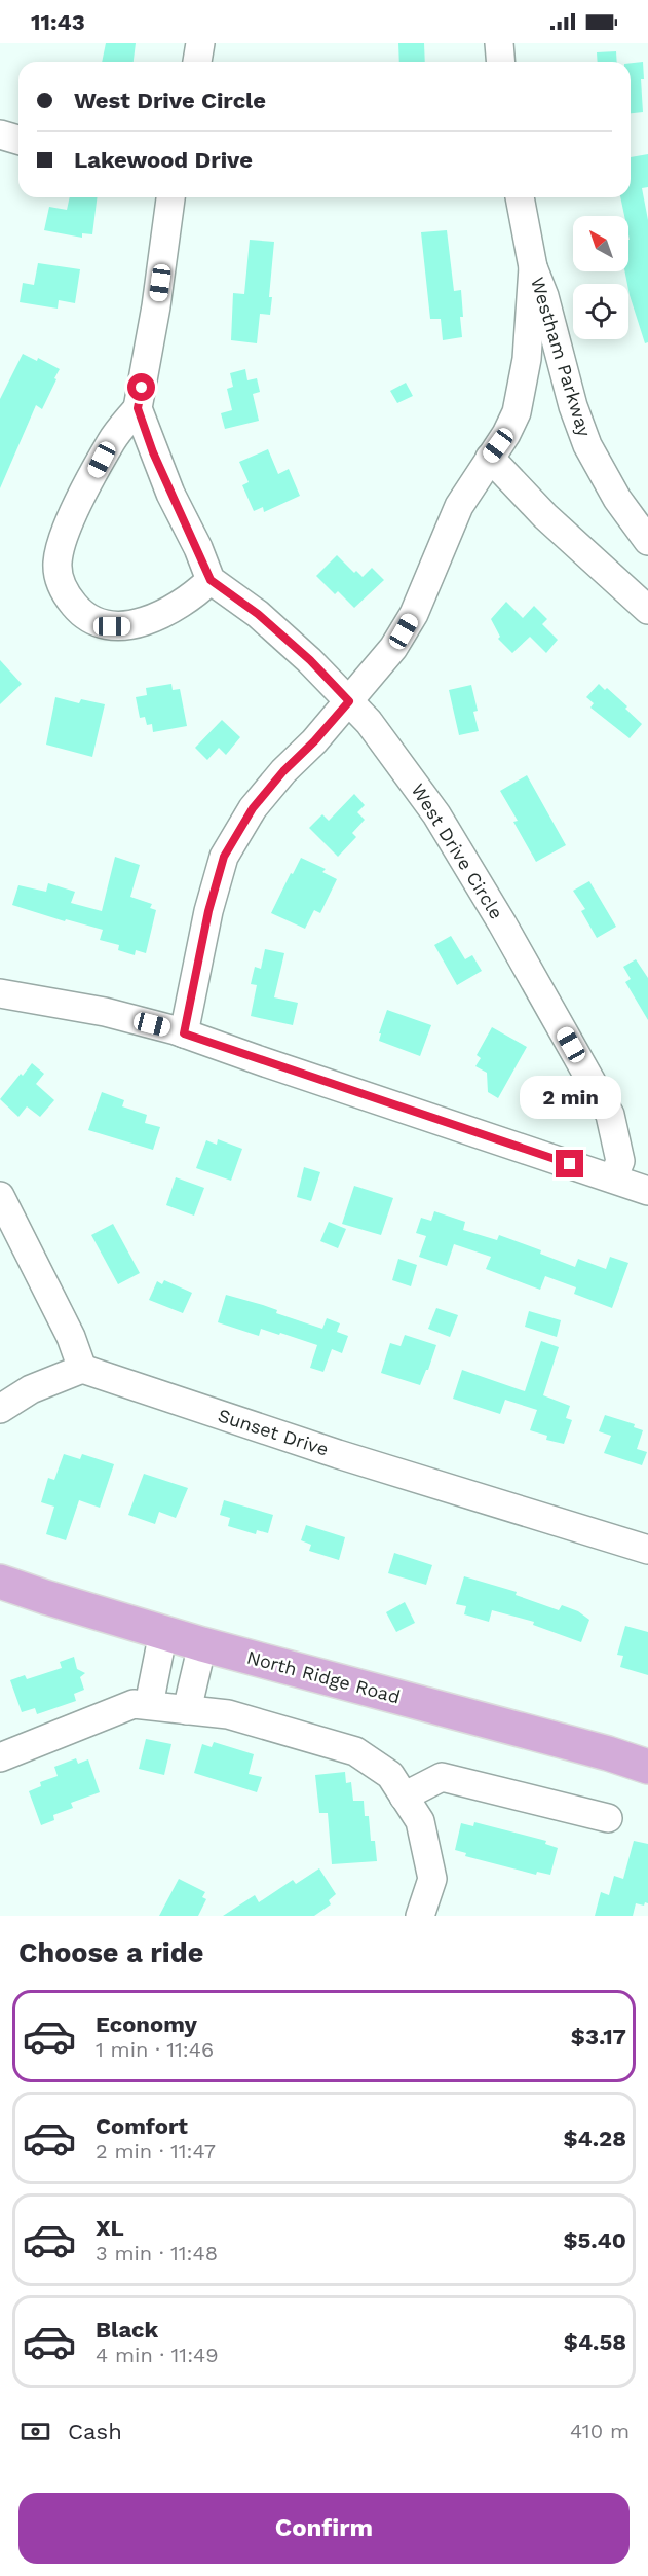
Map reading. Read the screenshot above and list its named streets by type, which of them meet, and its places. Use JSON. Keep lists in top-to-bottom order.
{
  "streets": {
    "main road": ["North Ridge Road"],
    "street": ["Westham Parkway", "West Drive Circle", "Sunset Drive"]
  },
  "crossings": [
    ["Westham Parkway", "West Drive Circle"]
  ],
  "north": "top left",
  "page": {
    "status": "11:43",
    "banner": ["West Drive Circle", "Lakewood Drive"],
    "bubble": "2 min",
    "heading": "Choose a ride",
    "list": [
      {
        "name": "Economy",
        "note": "1 min · 11:46",
        "value": "$3.17"
      },
      {
        "name": "Comfort",
        "note": "2 min · 11:47",
        "value": "$4.28"
      },
      {
        "name": "XL",
        "note": "3 min · 11:48",
        "value": "$5.40"
      },
      {
        "name": "Black",
        "note": "4 min · 11:49",
        "value": "$4.58"
      }
    ],
    "pay": ["Cash", "410 m"],
    "buttons": "Confirm"
  }
}
